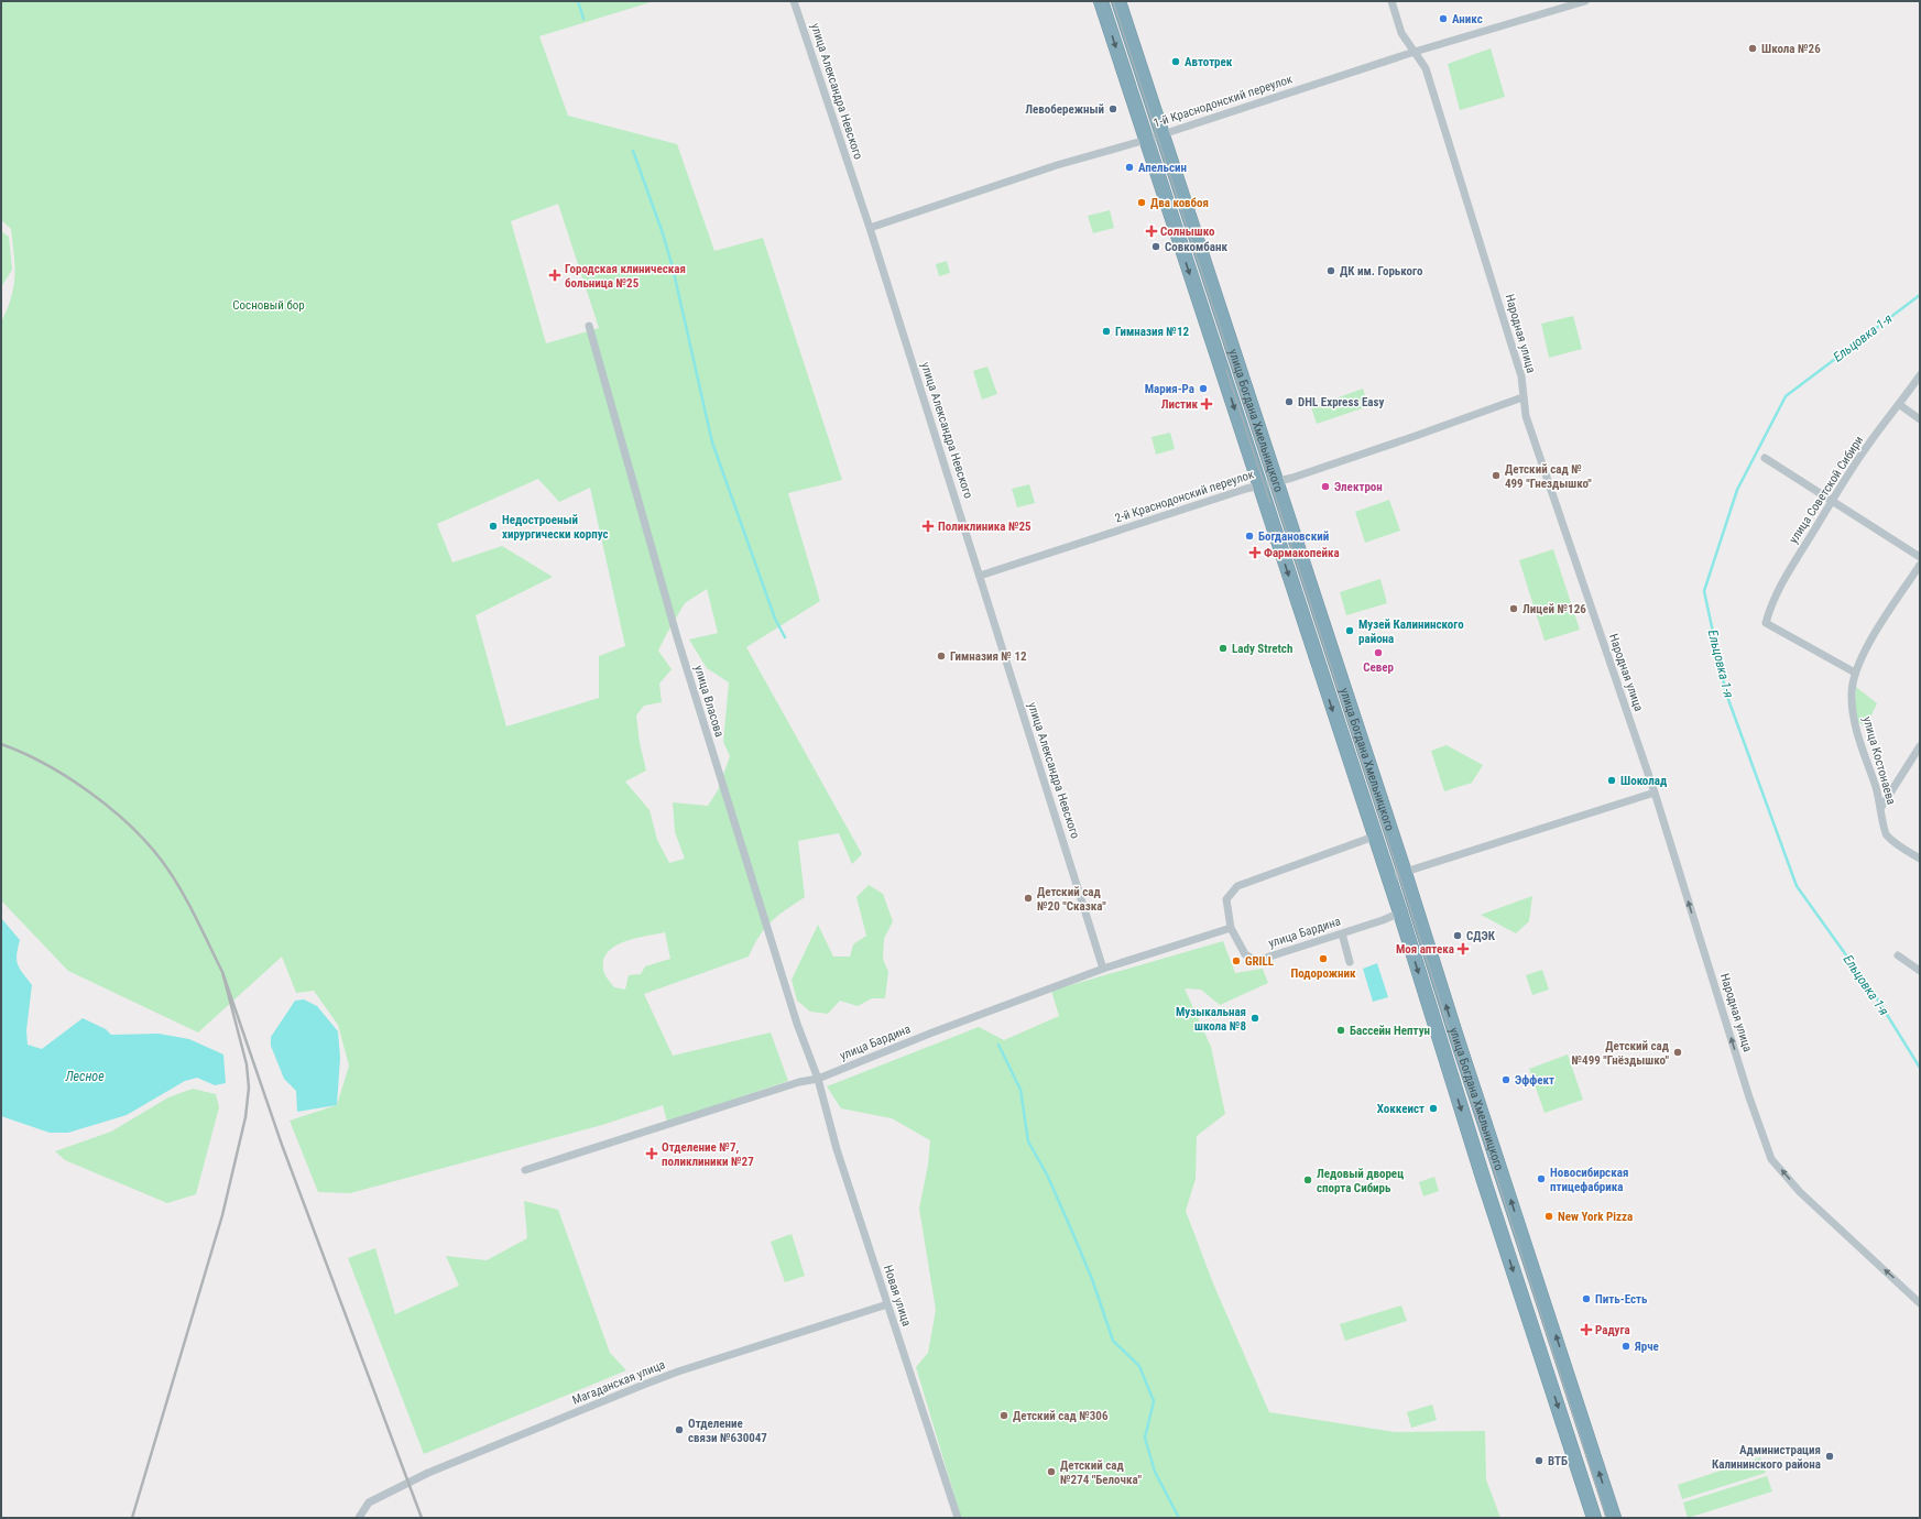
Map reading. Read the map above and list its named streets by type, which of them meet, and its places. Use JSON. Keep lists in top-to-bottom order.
{
  "streets": {
    "highway": ["улица Богдана Хмельницкого"],
    "street": [
      "улица Александра Невского",
      "1-й Краснодонский переулок",
      "Народная улица",
      "улица Советской Сибири",
      "2-й Краснодонский переулок",
      "улица Власова",
      "улица Костонаева",
      "улица Бардина",
      "Новая улица",
      "Магаданская улица"
    ]
  },
  "crossings": [
    ["улица Александра Невского", "1-й Краснодонский переулок"],
    ["улица Александра Невского", "2-й Краснодонский переулок"],
    ["улица Александра Невского", "улица Бардина"],
    ["1-й Краснодонский переулок", "Народная улица"],
    ["1-й Краснодонский переулок", "улица Богдана Хмельницкого"],
    ["Народная улица", "2-й Краснодонский переулок"],
    ["улица Богдана Хмельницкого", "2-й Краснодонский переулок"],
    ["улица Богдана Хмельницкого", "улица Бардина"],
    ["улица Советской Сибири", "улица Костонаева"],
    ["улица Власова", "улица Бардина"],
    ["улица Власова", "Новая улица"],
    ["улица Бардина", "Новая улица"],
    ["Новая улица", "Магаданская улица"]
  ],
  "one_way": ["Народная улица"],
  "water": ["Ельцовка 1-я", "Лесное"],
  "parks": ["Сосновый бор"],
  "places": {
    "other": [
      "Аникс",
      "Школа №26",
      "Автотрек",
      "Левобережный",
      "Апельсин",
      "Два ковбоя",
      "Совкомбанк",
      "ДК им. Горького",
      "Гимназия №12",
      "Мария-Ра",
      "DHL Express Easy",
      "Детский сад № 499 \"Гнездышко\"",
      "Электрон",
      "Недостроеный хирургически корпус",
      "Богдановский",
      "Лицей №126",
      "Музей Калининского района",
      "Lady Stretch",
      "Север",
      "Гимназия № 12",
      "Шоколад",
      "Детский сад №20 \"Сказка\"",
      "СДЭК",
      "Подорожник",
      "GRILL",
      "Музыкальная школа №8",
      "Бассейн Нептун",
      "Детский сад №499 \"Гнёздышко\"",
      "Эффект",
      "Хоккеист",
      "Новосибирская птицефабрика",
      "Ледовый дворец спорта Сибирь",
      "New York Pizza",
      "Пить-Есть",
      "Ярче",
      "Детский сад №306",
      "Отделение связи №630047",
      "Администрация Калининского района",
      "ВТБ",
      "Детский сад №274 \"Белочка\""
    ],
    "health": [
      "Солнышко",
      "Городская клиническая больница №25",
      "Листик",
      "Поликлиника №25",
      "Фармакопейка",
      "Моя аптека",
      "Отделение №7, поликлиники №27",
      "Радуга"
    ]
  }
}
